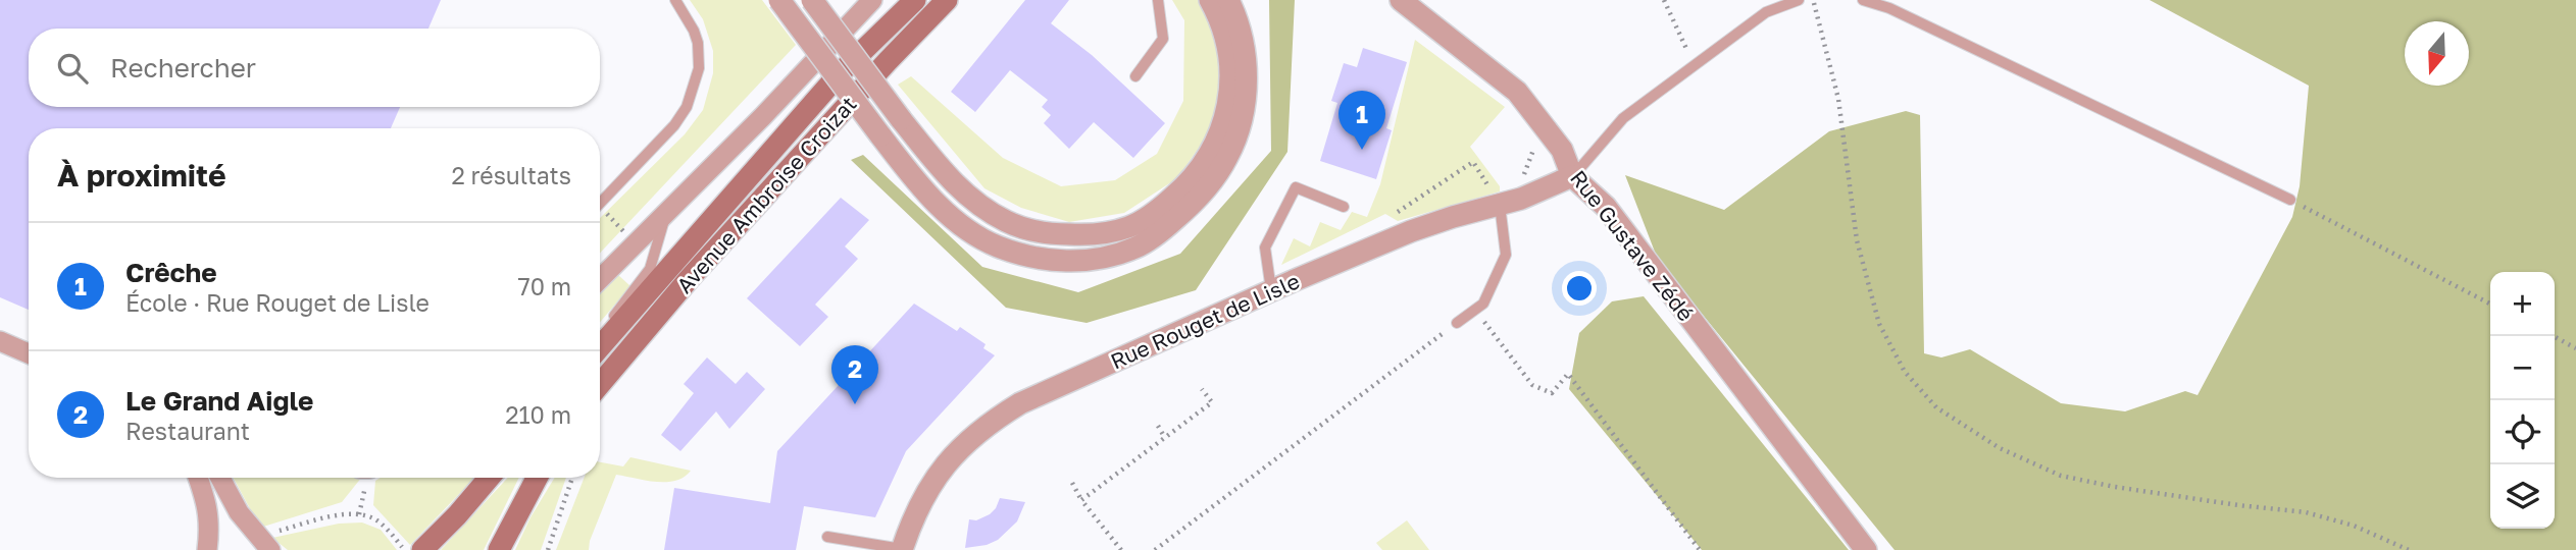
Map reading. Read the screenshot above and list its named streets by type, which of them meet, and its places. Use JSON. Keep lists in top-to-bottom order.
{
  "streets": {
    "main road": ["Avenue Ambroise Croizat"],
    "street": ["Rue Gustave Zédé", "Rue Rouget de Lisle"]
  },
  "crossings": [
    ["Rue Gustave Zédé", "Rue Rouget de Lisle"]
  ],
  "north": "bottom",
  "page": {
    "search": "Rechercher",
    "pins": ["1", "2"],
    "heading": ["À proximité", "2 résultats"],
    "list": [
      {
        "mark": "1",
        "name": "Crêche",
        "note": "École · Rue Rouget de Lisle",
        "value": "70 m"
      },
      {
        "mark": "2",
        "name": "Le Grand Aigle",
        "note": "Restaurant",
        "value": "210 m"
      }
    ],
    "map_buttons": ["+", "−"]
  }
}
